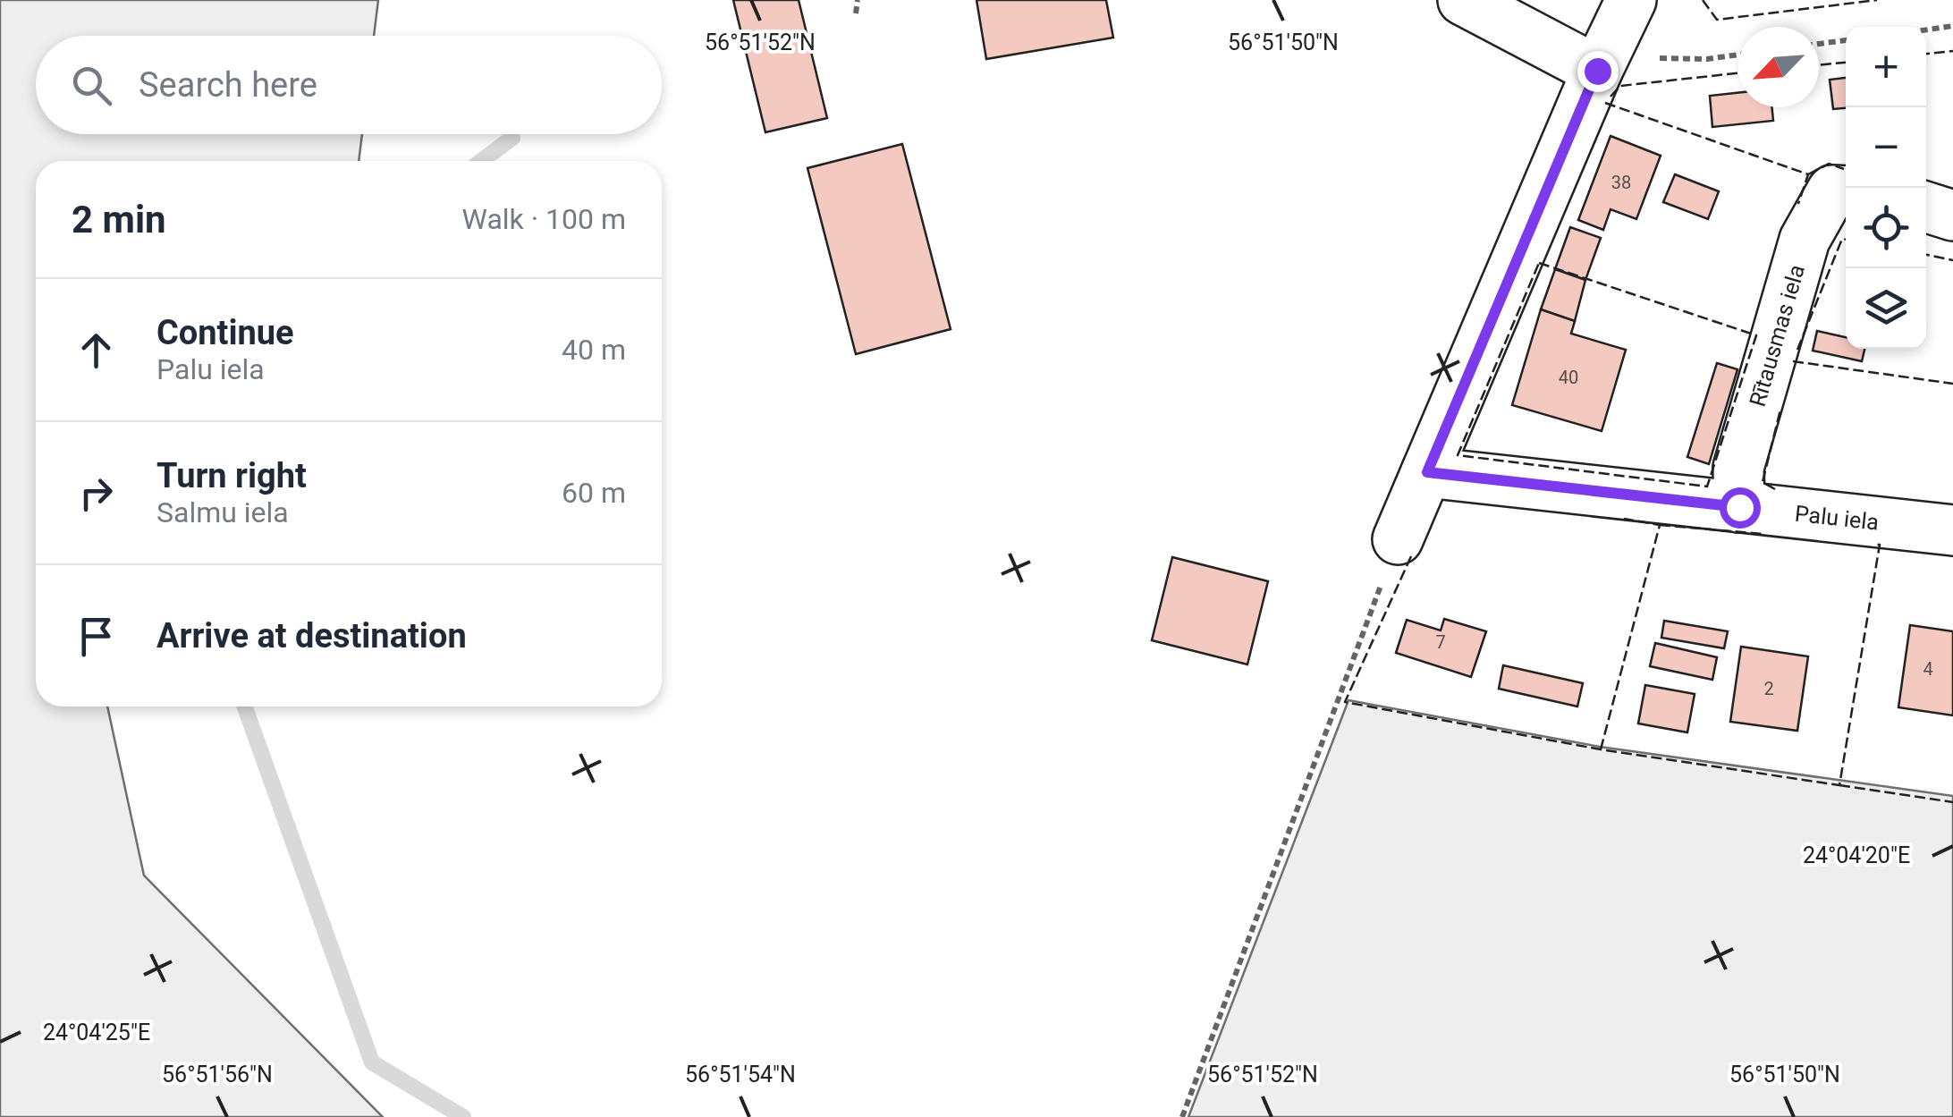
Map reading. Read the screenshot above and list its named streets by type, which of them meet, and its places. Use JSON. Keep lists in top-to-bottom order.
{
  "streets": {
    "street": ["Rītausmas iela", "Palu iela"]
  },
  "crossings": [
    ["Rītausmas iela", "Palu iela"]
  ],
  "house_numbers": [
    "38",
    "40",
    "7",
    "4",
    "2"
  ],
  "north": "bottom left",
  "page": {
    "map_buttons": ["+", "−"],
    "search": "Search here",
    "heading": ["2 min", "Walk · 100 m"],
    "list": [
      ["Continue", "Palu iela", "40 m"],
      ["Turn right", "Salmu iela", "60 m"],
      "Arrive at destination"
    ]
  },
  "coordinates": [
    "56°51'52\"N",
    "56°51'50\"N",
    "24°04'20\"E",
    "24°04'25\"E",
    "56°51'56\"N",
    "56°51'54\"N"
  ]
}
